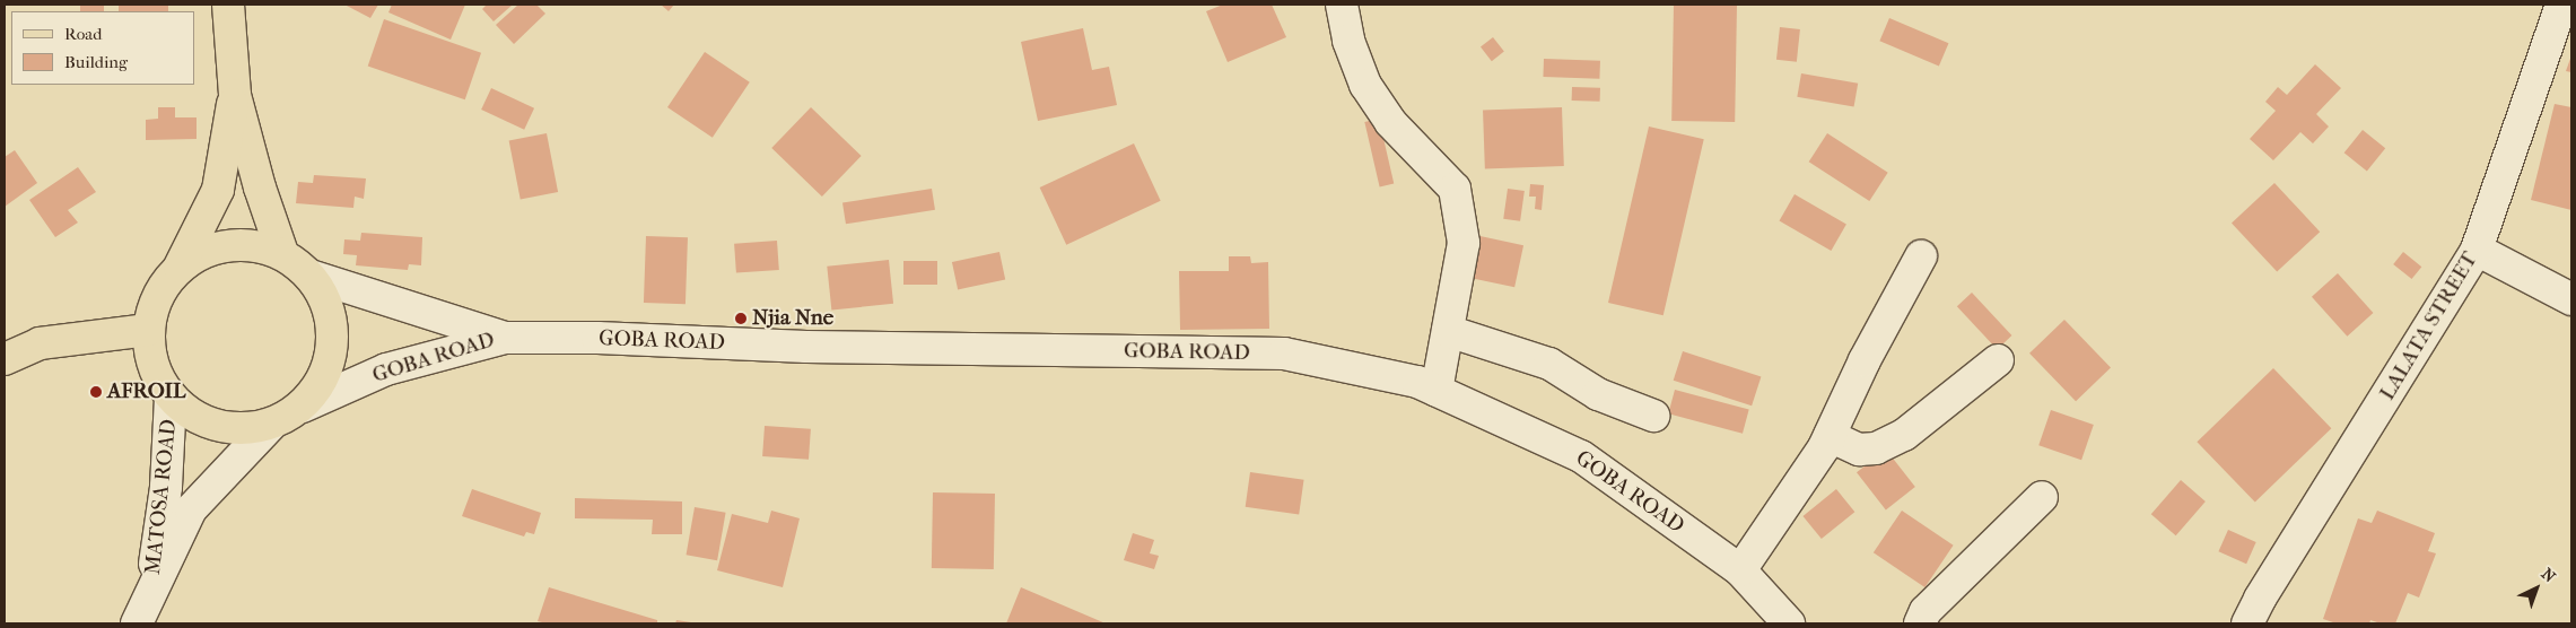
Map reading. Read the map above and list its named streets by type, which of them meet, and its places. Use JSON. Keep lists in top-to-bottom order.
{
  "streets": {
    "street": ["LALATA STREET", "GOBA ROAD", "MATOSA ROAD"]
  },
  "crossings": [
    ["GOBA ROAD", "MATOSA ROAD"]
  ],
  "places": ["Njia Nne", "AFROIL"],
  "legend": ["Road", "Building"],
  "north": "top right"
}
